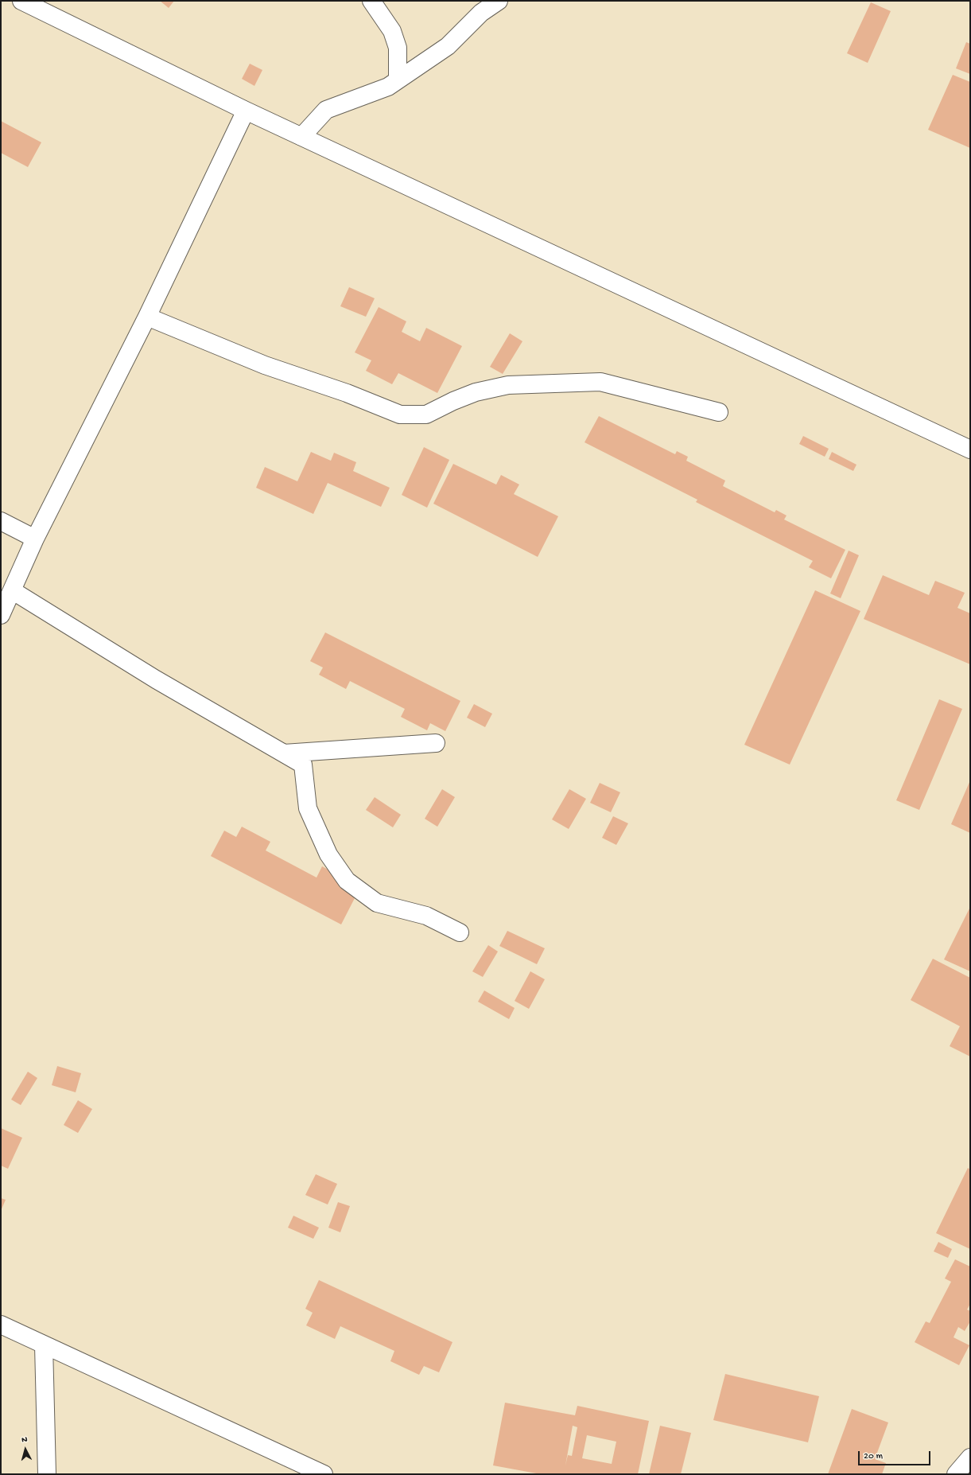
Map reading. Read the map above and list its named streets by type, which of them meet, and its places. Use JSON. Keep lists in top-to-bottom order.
{
  "scale_bar": "20 m",
  "north": "top"
}
